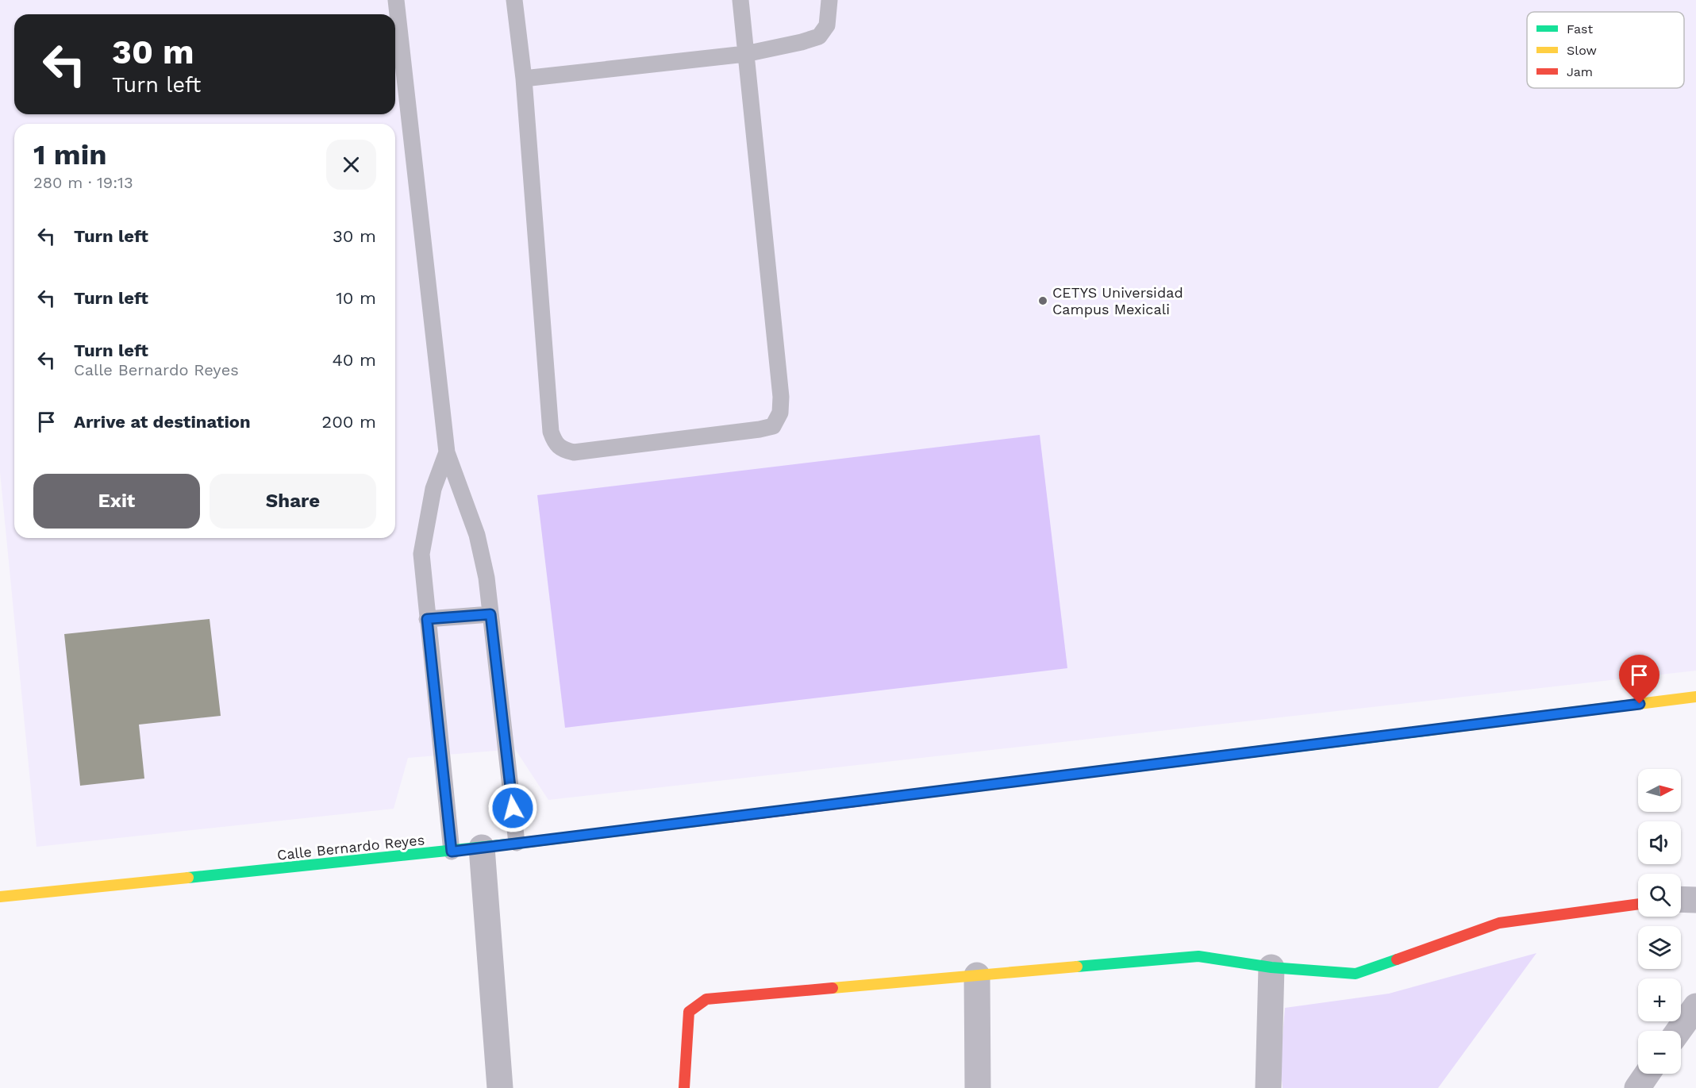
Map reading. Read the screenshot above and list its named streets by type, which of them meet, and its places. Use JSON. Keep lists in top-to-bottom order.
{
  "streets": {
    "street": ["Calle Bernardo Reyes"]
  },
  "places": ["CETYS Universidad Campus Mexicali"],
  "legend": ["Fast", "Slow", "Jam"],
  "north": "right",
  "page": {
    "turn": ["30 m", "Turn left"],
    "heading": ["1 min", "280 m · 19:13"],
    "list": [
      {
        "name": "Turn left",
        "value": "30 m"
      },
      {
        "name": "Turn left",
        "value": "10 m"
      },
      {
        "name": "Turn left",
        "note": "Calle Bernardo Reyes",
        "value": "40 m"
      },
      {
        "name": "Arrive at destination",
        "value": "200 m"
      }
    ],
    "buttons": ["Exit", "Share"],
    "map_buttons": ["+", "−"]
  }
}
